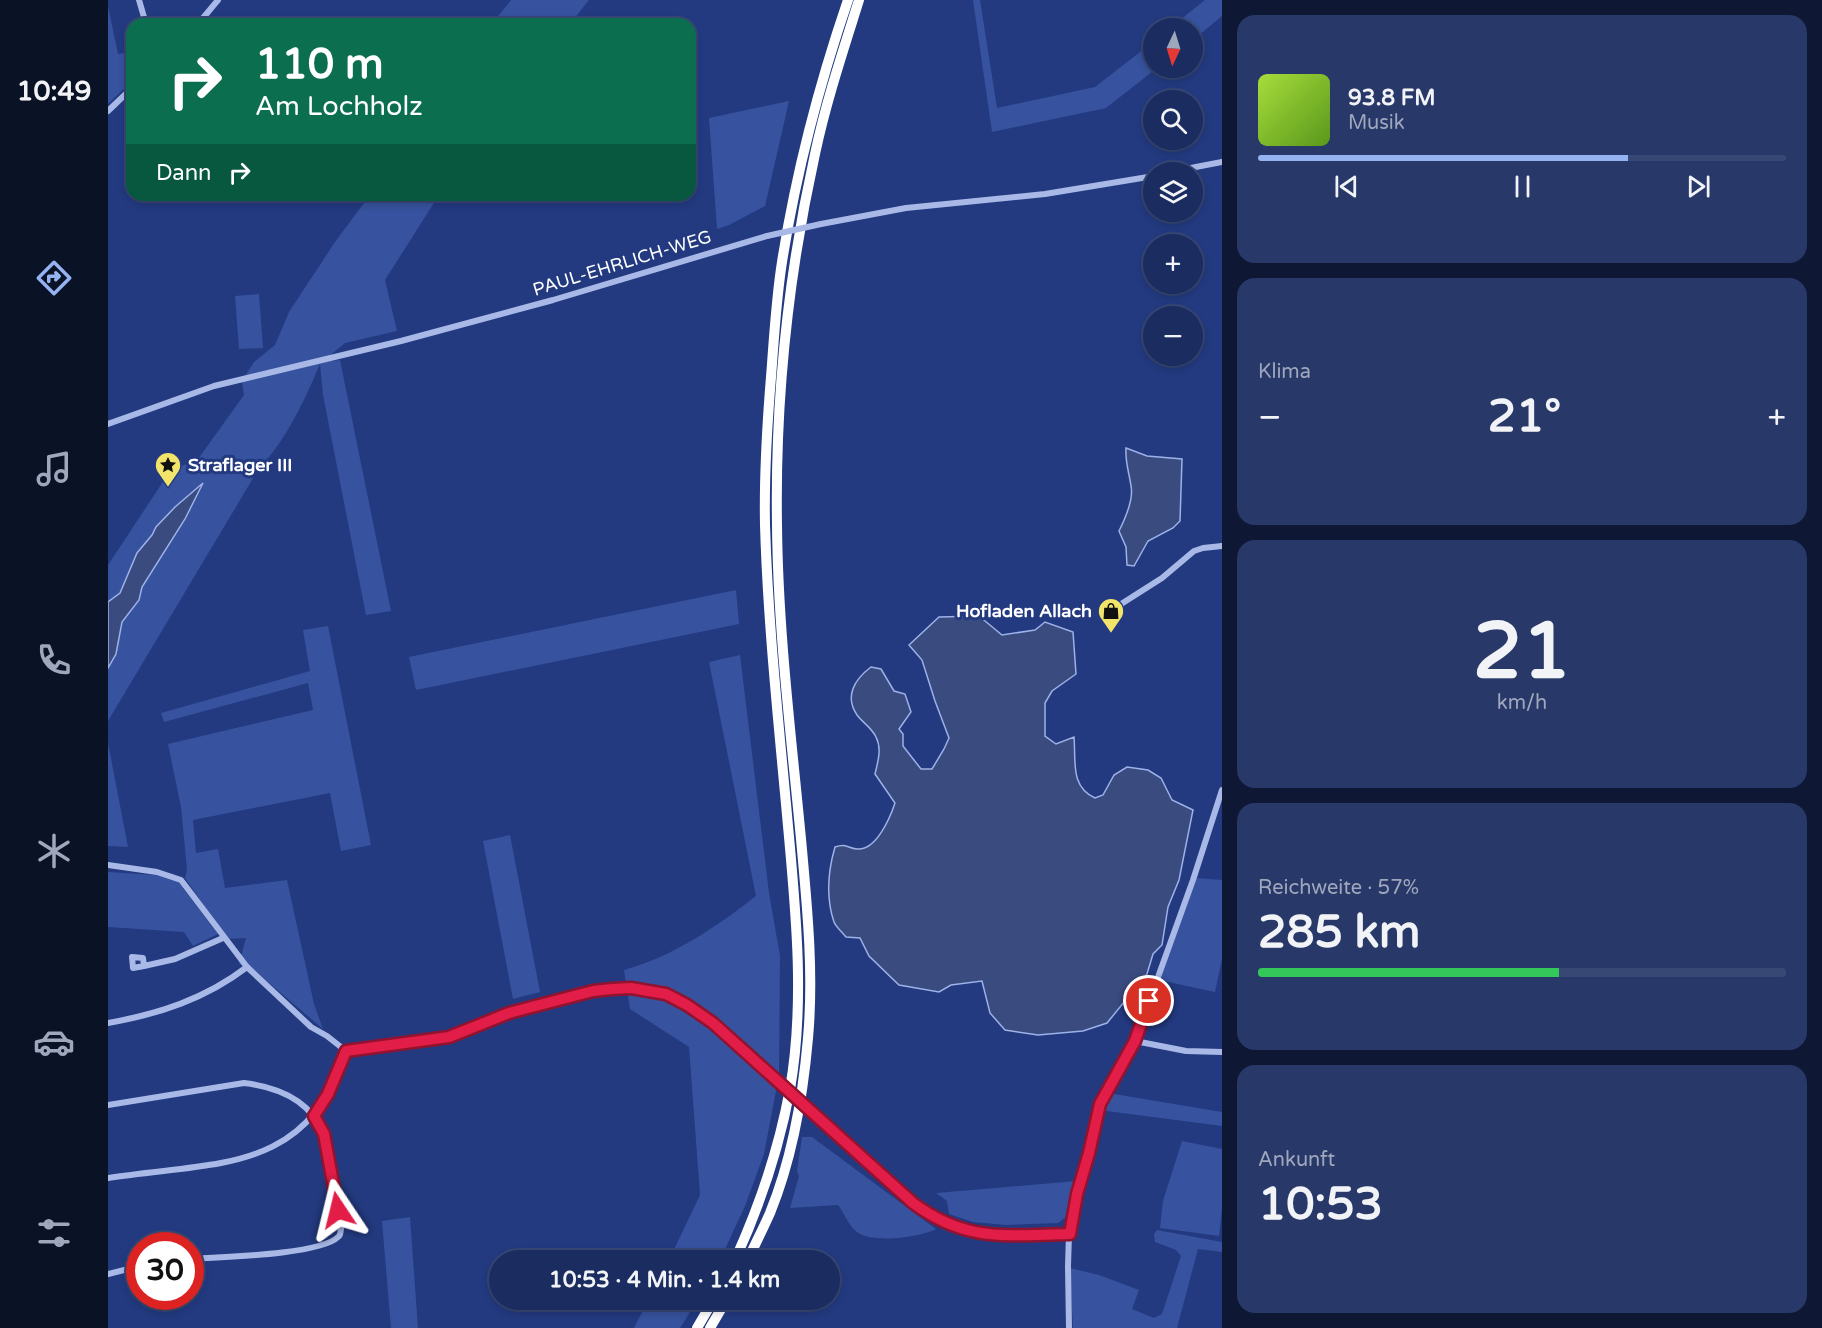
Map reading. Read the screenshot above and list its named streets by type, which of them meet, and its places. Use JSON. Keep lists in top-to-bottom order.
{
  "streets": {
    "street": ["PAUL-EHRLICH-WEG"]
  },
  "places": {
    "place": ["Straflager III"],
    "shop": ["Hofladen Allach"]
  },
  "north": "bottom",
  "page": {
    "tabs": "10:49",
    "map_buttons": ["+", "−"],
    "turn": ["110 m", "Am Lochholz"],
    "song": ["93.8 FM", "Musik"],
    "then": "Dann",
    "tile": [
      "Klima",
      ["21", "km/h"],
      ["Reichweite · 57%", "285 km"],
      ["Ankunft", "10:53"]
    ],
    "heat": ["−", "21°", "+"],
    "limit": "30",
    "trip": "10:53 · 4 Min. · 1.4 km"
  }
}
